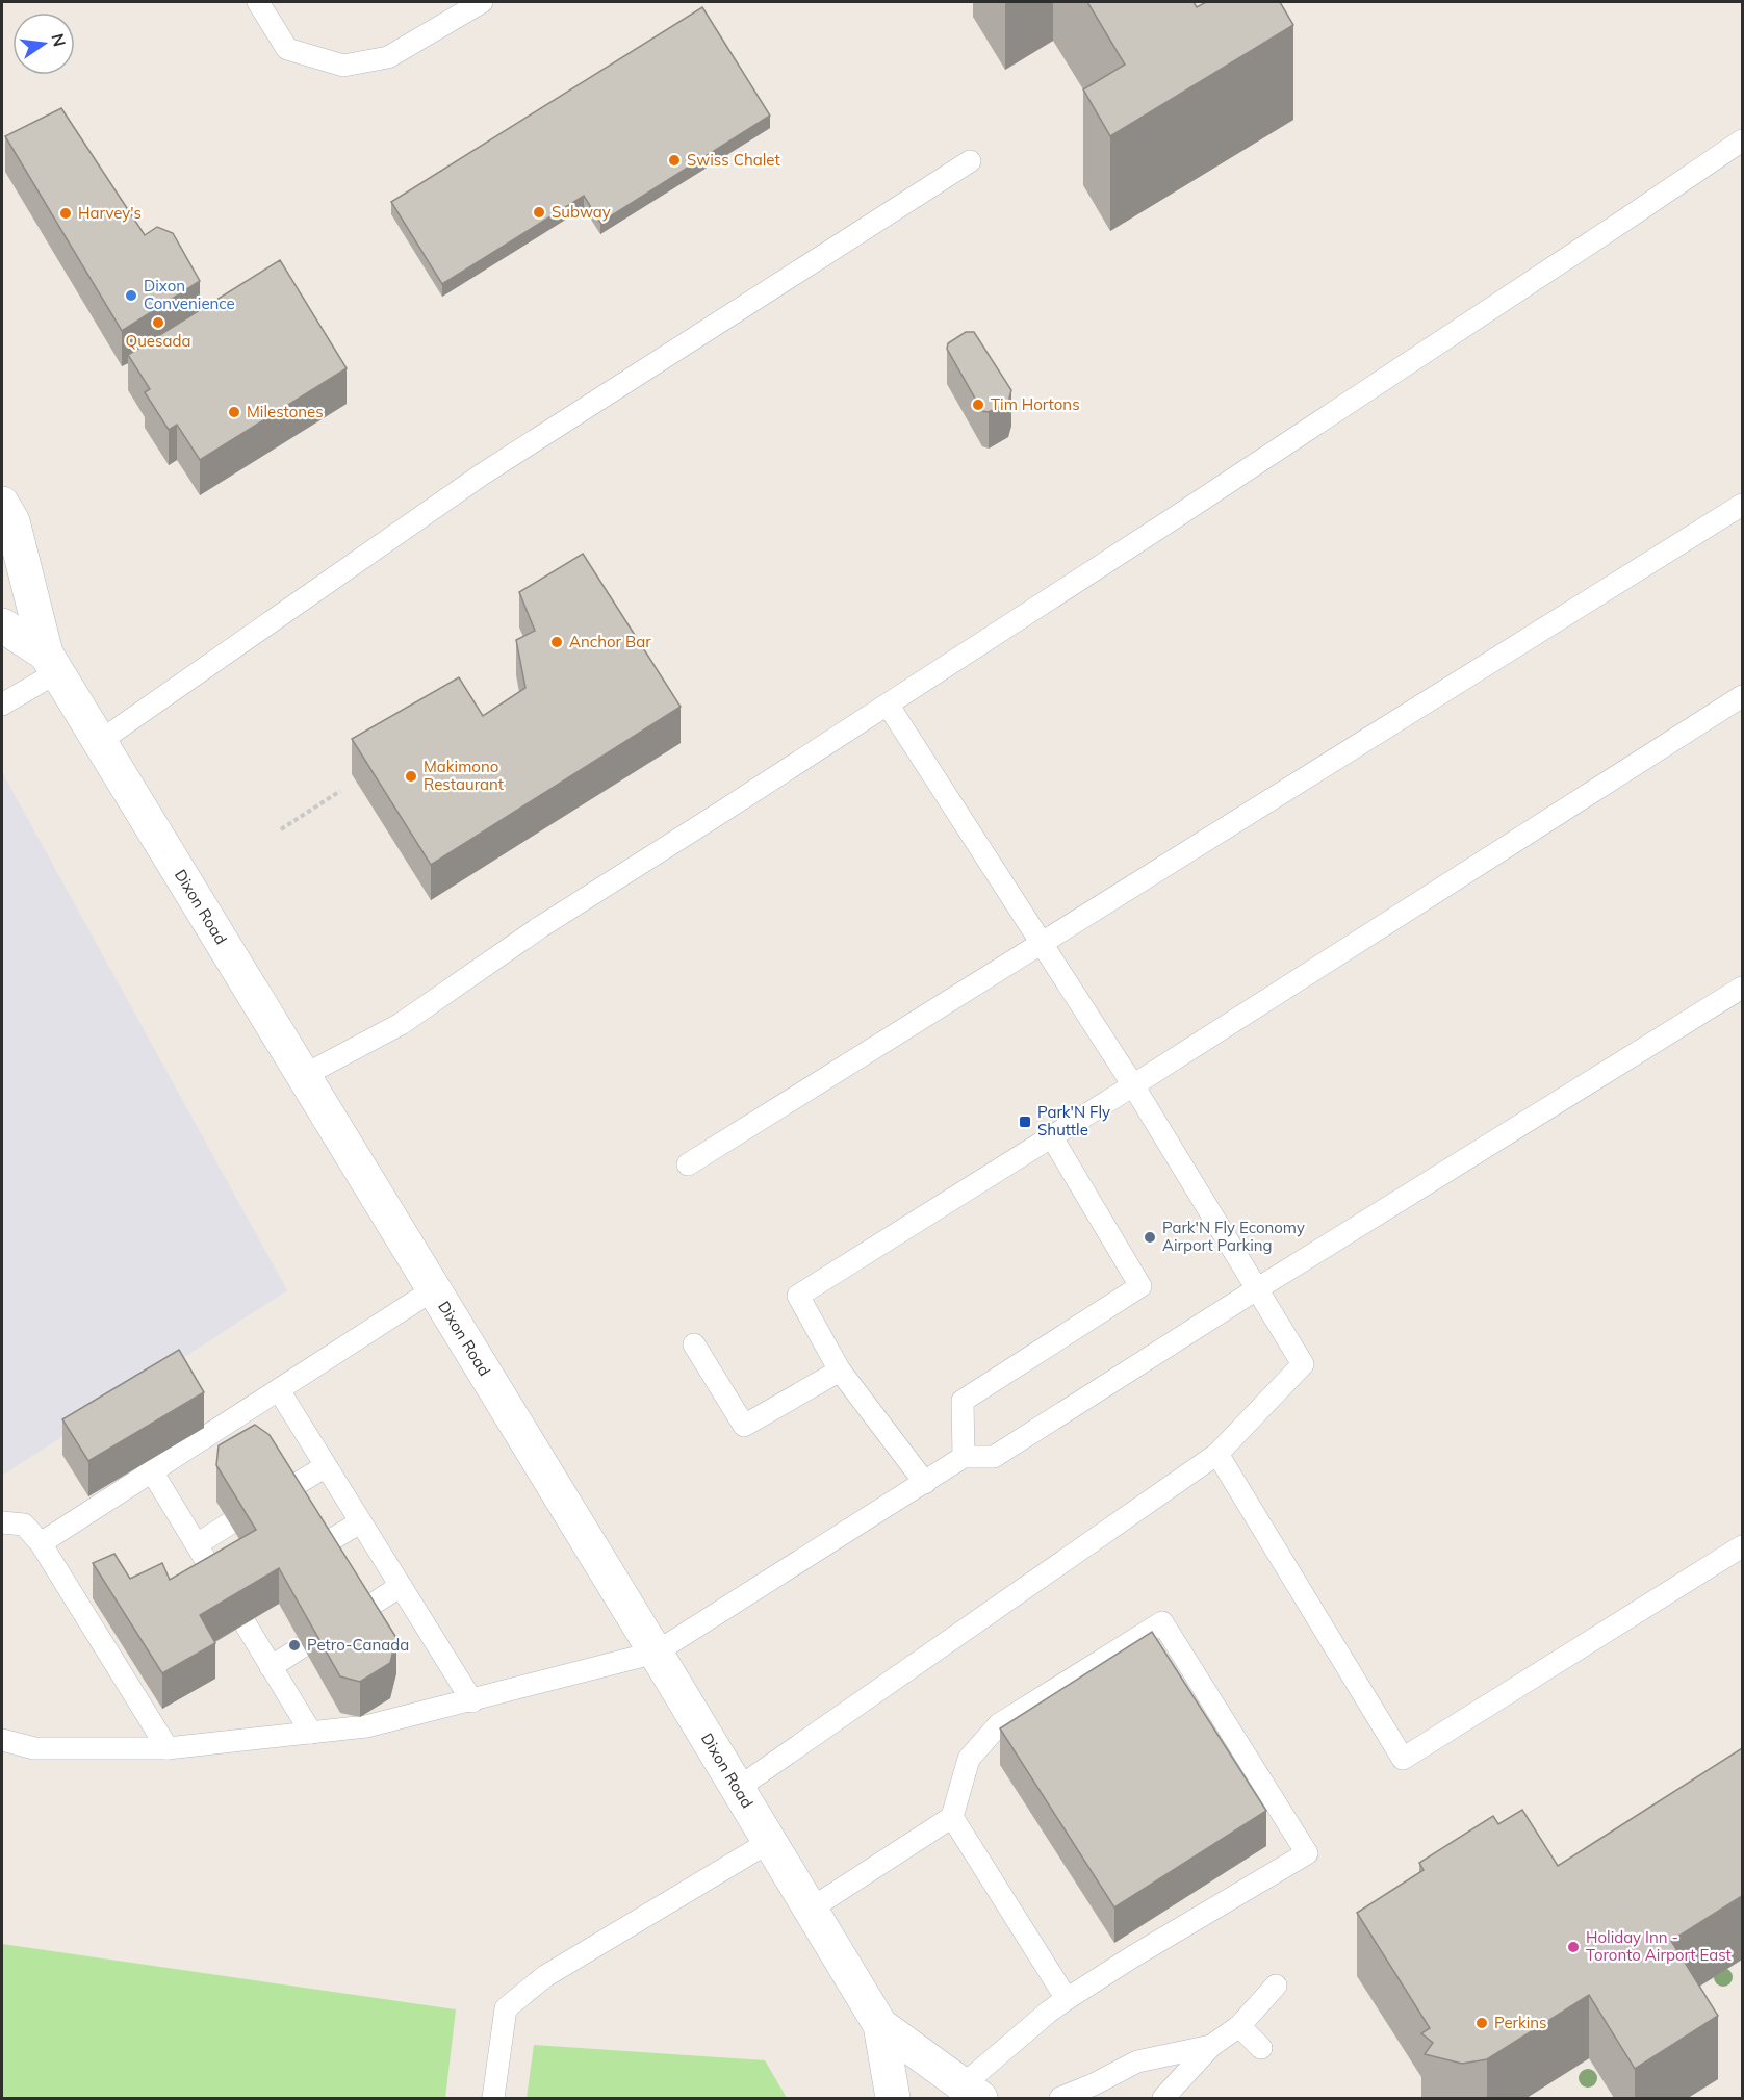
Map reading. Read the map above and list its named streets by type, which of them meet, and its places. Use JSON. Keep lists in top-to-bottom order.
{
  "streets": {
    "main road": ["Dixon Road"]
  },
  "places": {
    "other": [
      "Swiss Chalet",
      "Subway",
      "Harvey's",
      "Dixon Convenience",
      "Quesada",
      "Tim Hortons",
      "Milestones",
      "Anchor Bar",
      "Makimono Restaurant",
      "Park'N Fly Economy Airport Parking",
      "Petro-Canada",
      "Holiday Inn - Toronto Airport East",
      "Perkins"
    ],
    "transit": ["Park'N Fly Shuttle"]
  },
  "north": "right"
}
